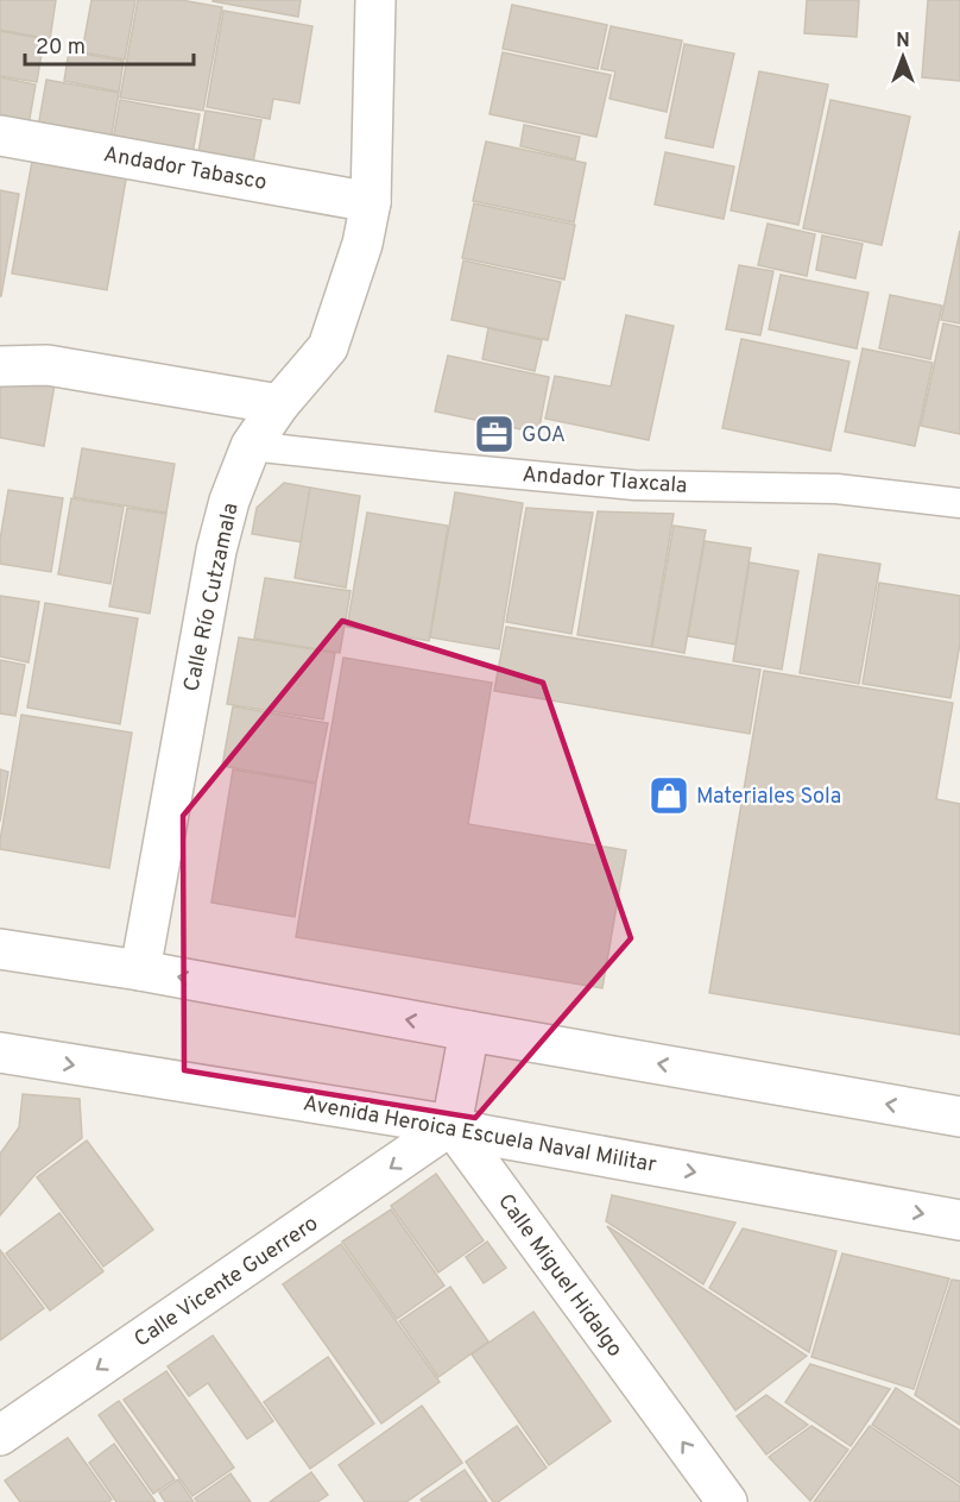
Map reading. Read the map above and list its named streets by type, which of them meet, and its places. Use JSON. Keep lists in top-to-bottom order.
{
  "streets": {
    "street": [
      "Andador Tabasco",
      "Calle Río Cutzamala",
      "Avenida Heroica Escuela Naval Militar",
      "Calle Miguel Hidalgo",
      "Calle Vicente Guerrero"
    ],
    "lane": ["Andador Tlaxcala"]
  },
  "crossings": [
    ["Andador Tabasco", "Calle Río Cutzamala"],
    ["Andador Tlaxcala", "Calle Río Cutzamala"],
    ["Avenida Heroica Escuela Naval Militar", "Calle Miguel Hidalgo"],
    ["Avenida Heroica Escuela Naval Militar", "Calle Vicente Guerrero"],
    ["Calle Miguel Hidalgo", "Calle Vicente Guerrero"]
  ],
  "one_way": ["Calle Miguel Hidalgo", "Calle Vicente Guerrero"],
  "places": {
    "office": ["GOA"],
    "shop": ["Materiales Sola"]
  },
  "scale_bar": "20 m",
  "north": "top"
}
